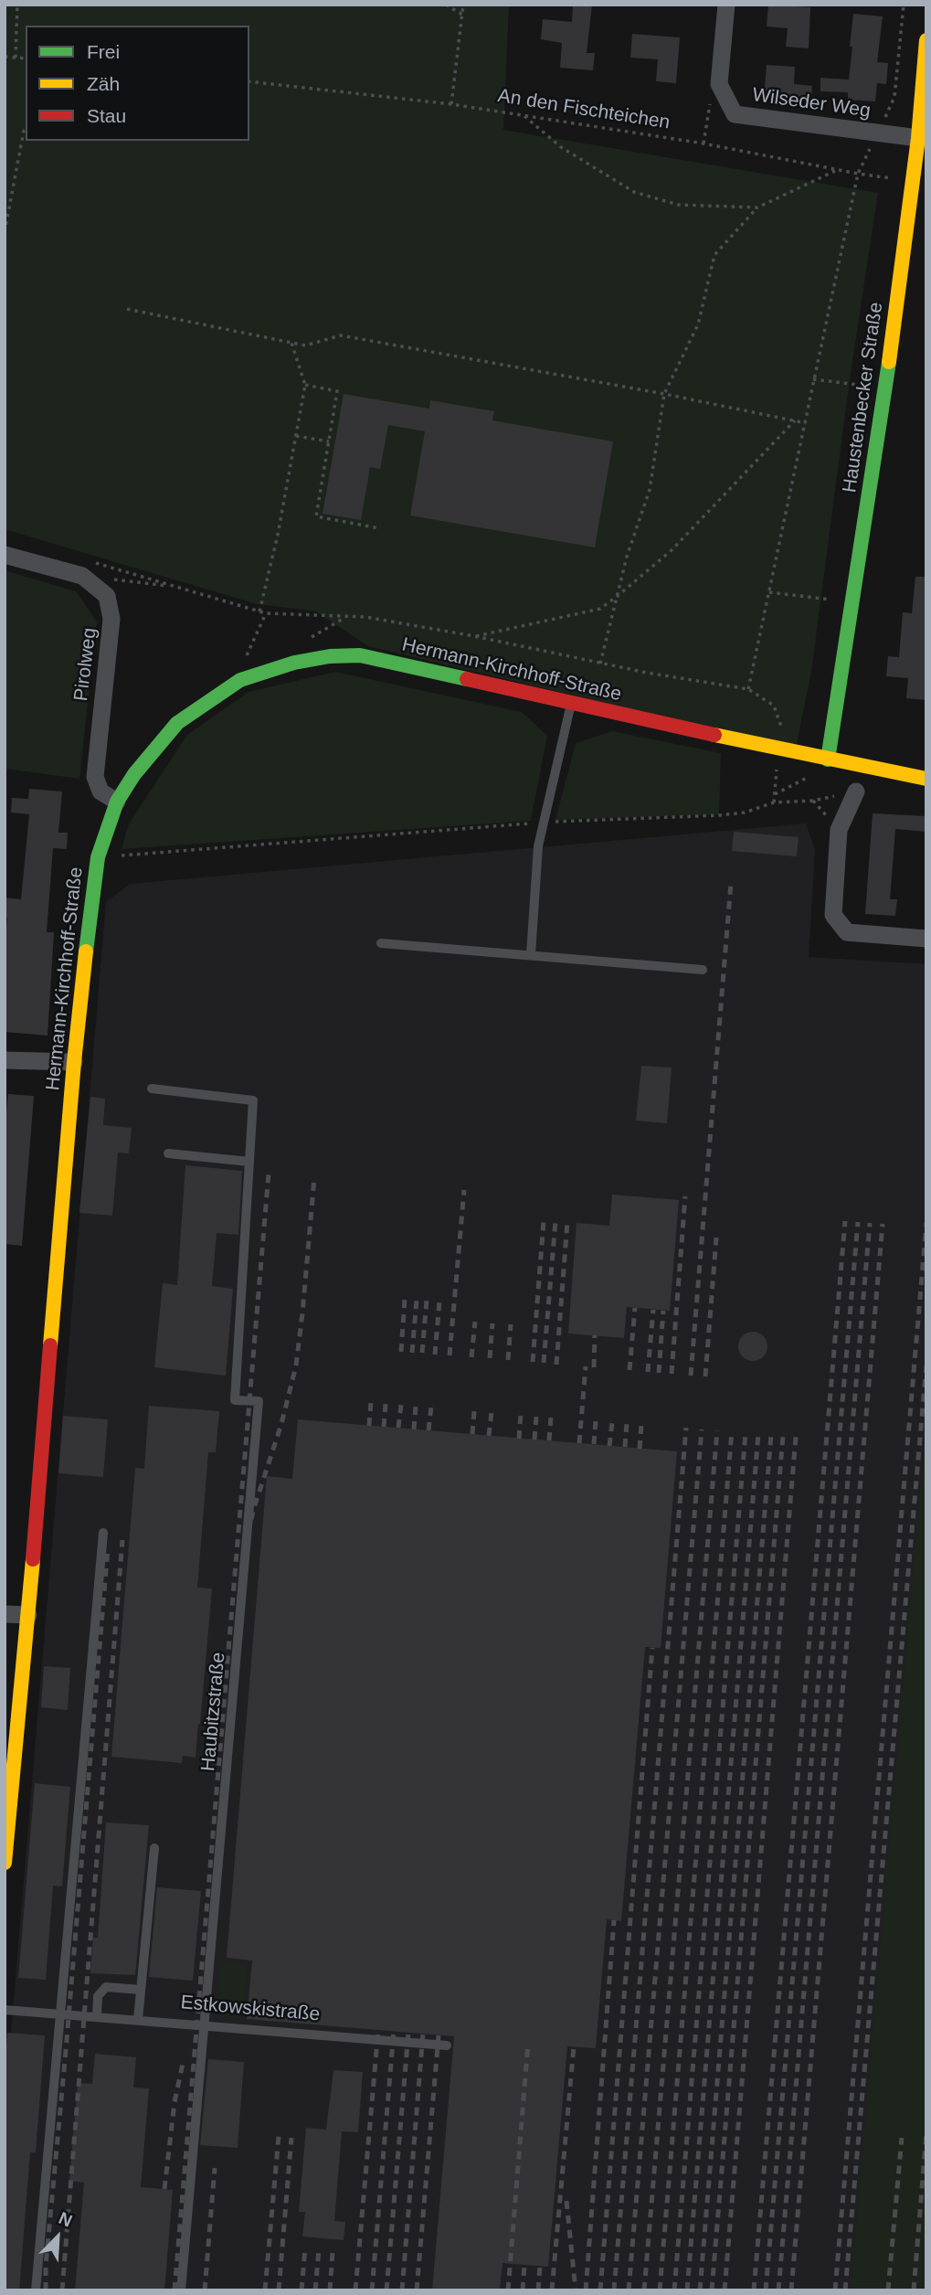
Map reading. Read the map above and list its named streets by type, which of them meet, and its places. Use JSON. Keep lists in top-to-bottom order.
{
  "streets": {
    "street": [
      "Wilseder Weg",
      "Haustenbecker Straße",
      "Pirolweg",
      "Hermann-Kirchhoff-Straße"
    ],
    "lane": ["Haubitzstraße", "Estkowskistraße"],
    "path": ["An den Fischteichen"]
  },
  "crossings": [
    ["Wilseder Weg", "Haustenbecker Straße"],
    ["An den Fischteichen", "Haustenbecker Straße"],
    ["Haustenbecker Straße", "Hermann-Kirchhoff-Straße"],
    ["Pirolweg", "Hermann-Kirchhoff-Straße"],
    ["Haubitzstraße", "Estkowskistraße"]
  ],
  "legend": ["Frei", "Zäh", "Stau"],
  "north": "top right"
}
